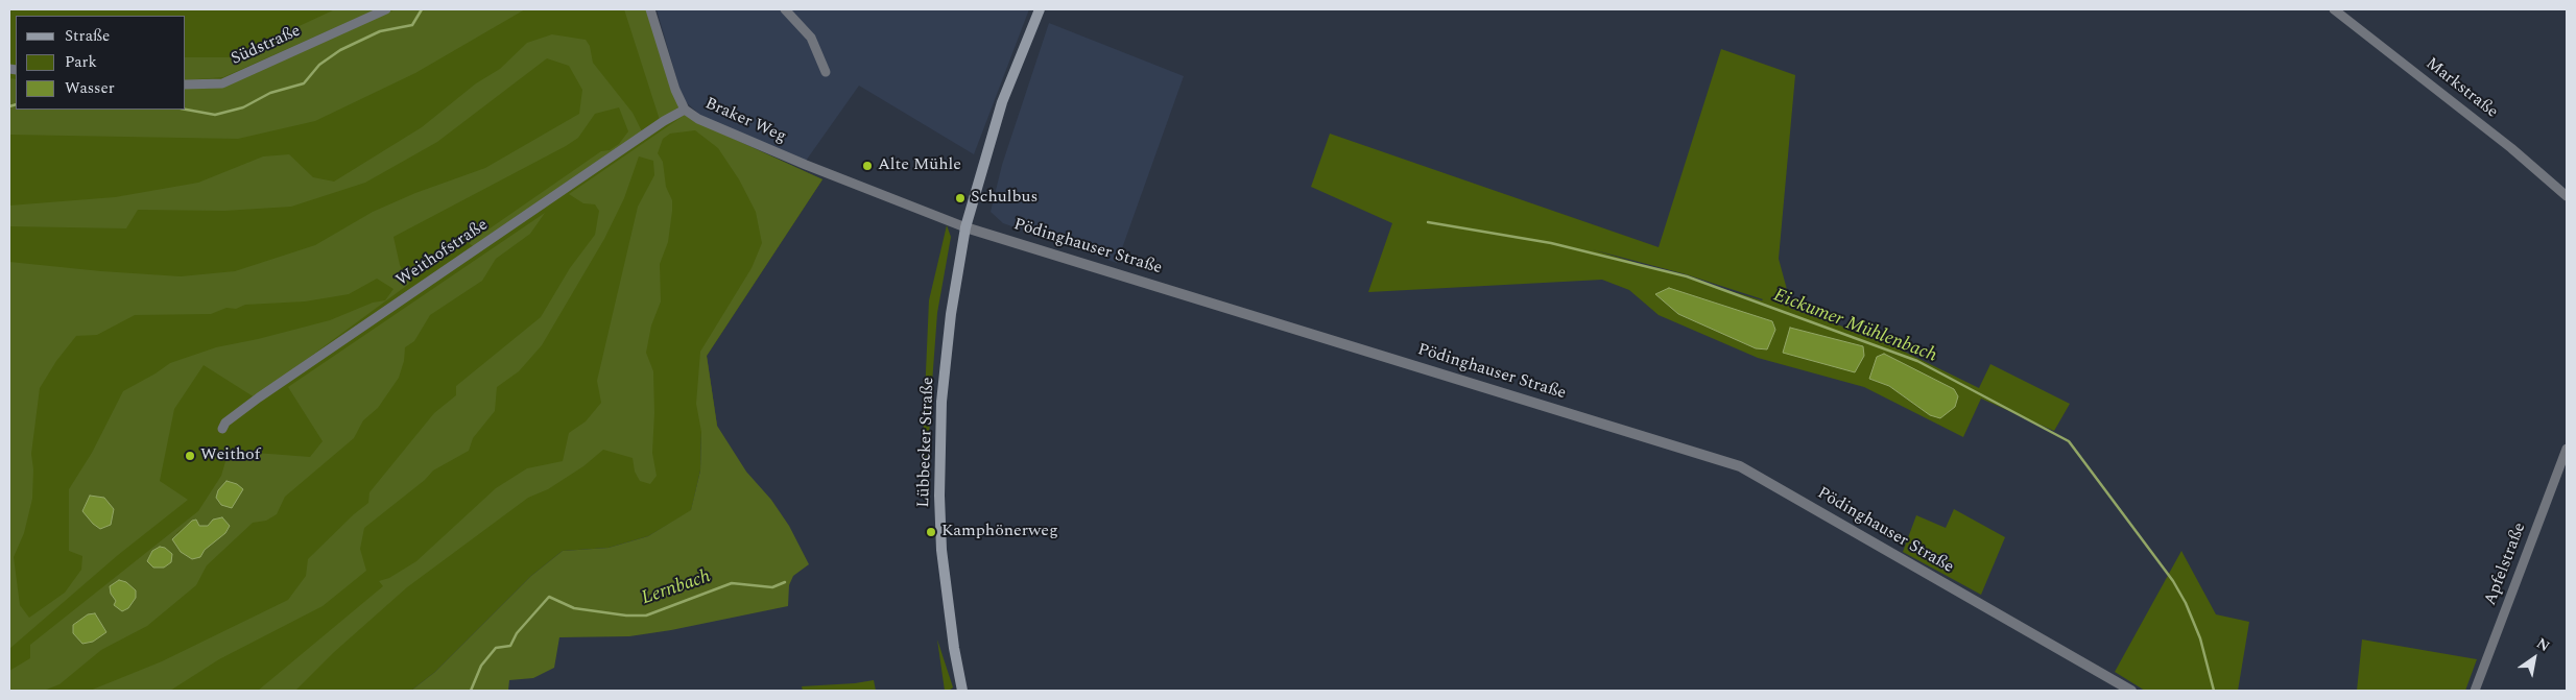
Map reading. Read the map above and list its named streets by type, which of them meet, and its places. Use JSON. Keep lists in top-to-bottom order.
{
  "streets": {
    "main road": ["Lübbecker Straße"],
    "street": [
      "Südstraße",
      "Markstraße",
      "Braker Weg",
      "Pödinghauser Straße",
      "Weithofstraße",
      "Apfelstraße"
    ]
  },
  "crossings": [
    ["Braker Weg", "Pödinghauser Straße"],
    ["Braker Weg", "Weithofstraße"],
    ["Pödinghauser Straße", "Lübbecker Straße"]
  ],
  "water": ["Eickumer Mühlenbach", "Lernbach"],
  "places": [
    "Alte Mühle",
    "Schulbus",
    "Weithof",
    "Kamphönerweg"
  ],
  "legend": ["Straße", "Park", "Wasser"],
  "north": "top right"
}
